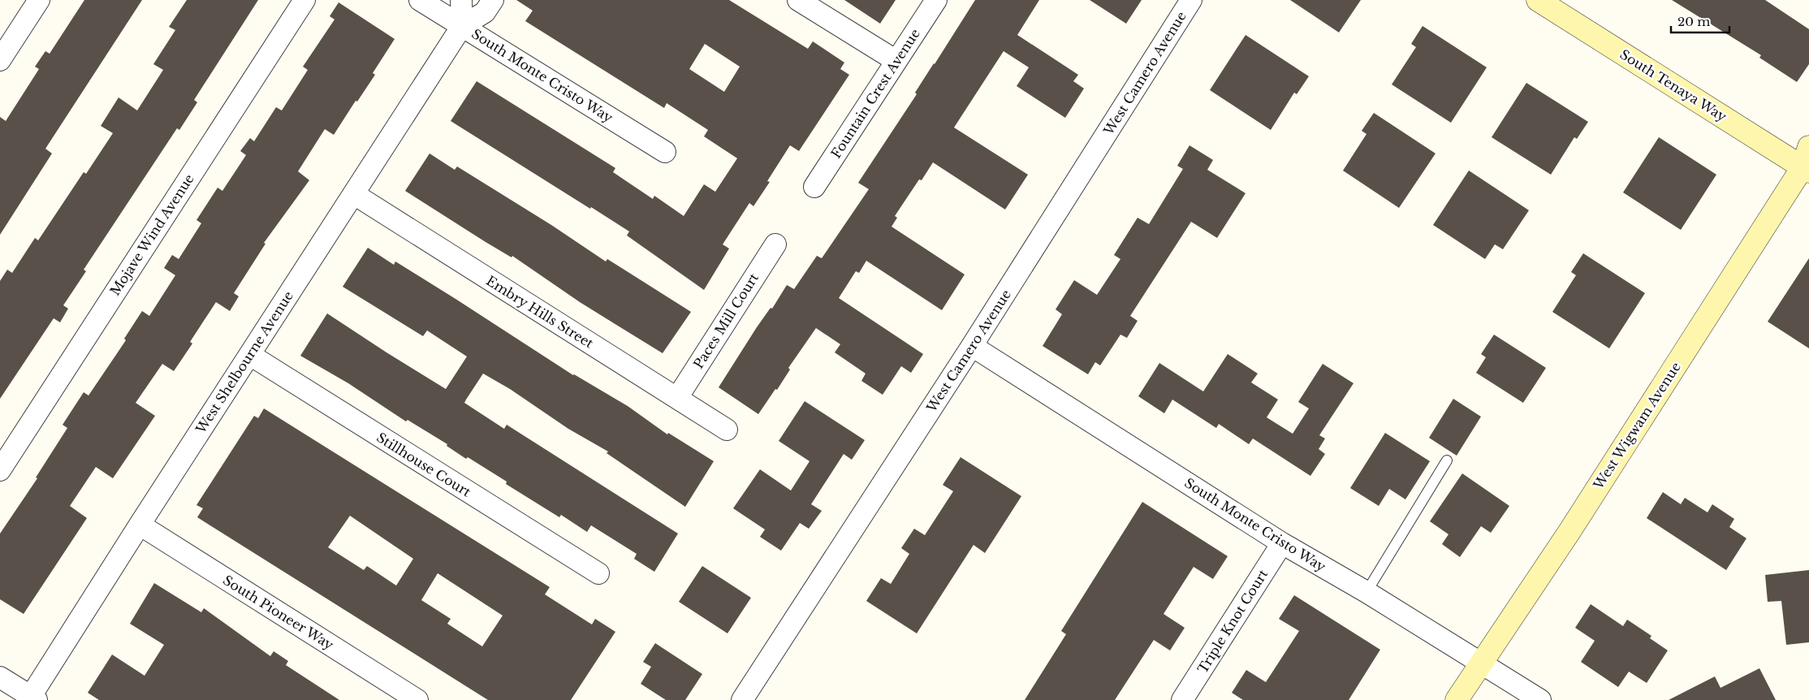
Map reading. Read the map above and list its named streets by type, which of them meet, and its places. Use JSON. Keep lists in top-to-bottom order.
{
  "streets": {
    "street": [
      "West Camero Avenue",
      "South Monte Cristo Way",
      "South Tenaya Way",
      "Fountain Crest Avenue",
      "Mojave Wind Avenue",
      "Embry Hills Street",
      "Paces Mill Court",
      "West Shelbourne Avenue",
      "West Wigwam Avenue",
      "Stillhouse Court",
      "South Pioneer Way",
      "Triple Knot Court"
    ]
  },
  "crossings": [
    ["West Camero Avenue", "South Monte Cristo Way"],
    ["South Monte Cristo Way", "West Shelbourne Avenue"],
    ["South Monte Cristo Way", "West Wigwam Avenue"],
    ["South Monte Cristo Way", "Triple Knot Court"],
    ["South Tenaya Way", "West Wigwam Avenue"],
    ["Embry Hills Street", "Paces Mill Court"],
    ["Embry Hills Street", "West Shelbourne Avenue"],
    ["West Shelbourne Avenue", "Stillhouse Court"],
    ["West Shelbourne Avenue", "South Pioneer Way"]
  ],
  "scale_bar": "20 m"
}
